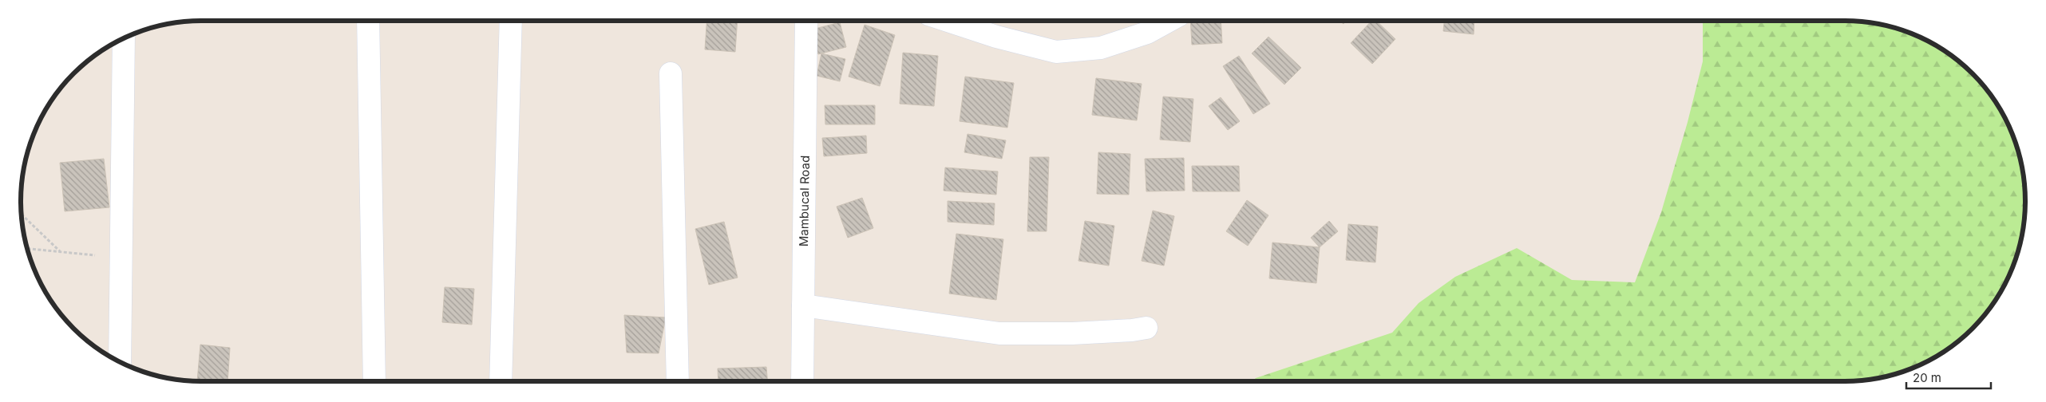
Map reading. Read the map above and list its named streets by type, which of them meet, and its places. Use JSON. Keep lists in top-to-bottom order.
{
  "streets": {
    "street": ["Mambucal Road"]
  },
  "scale_bar": "20 m"
}
